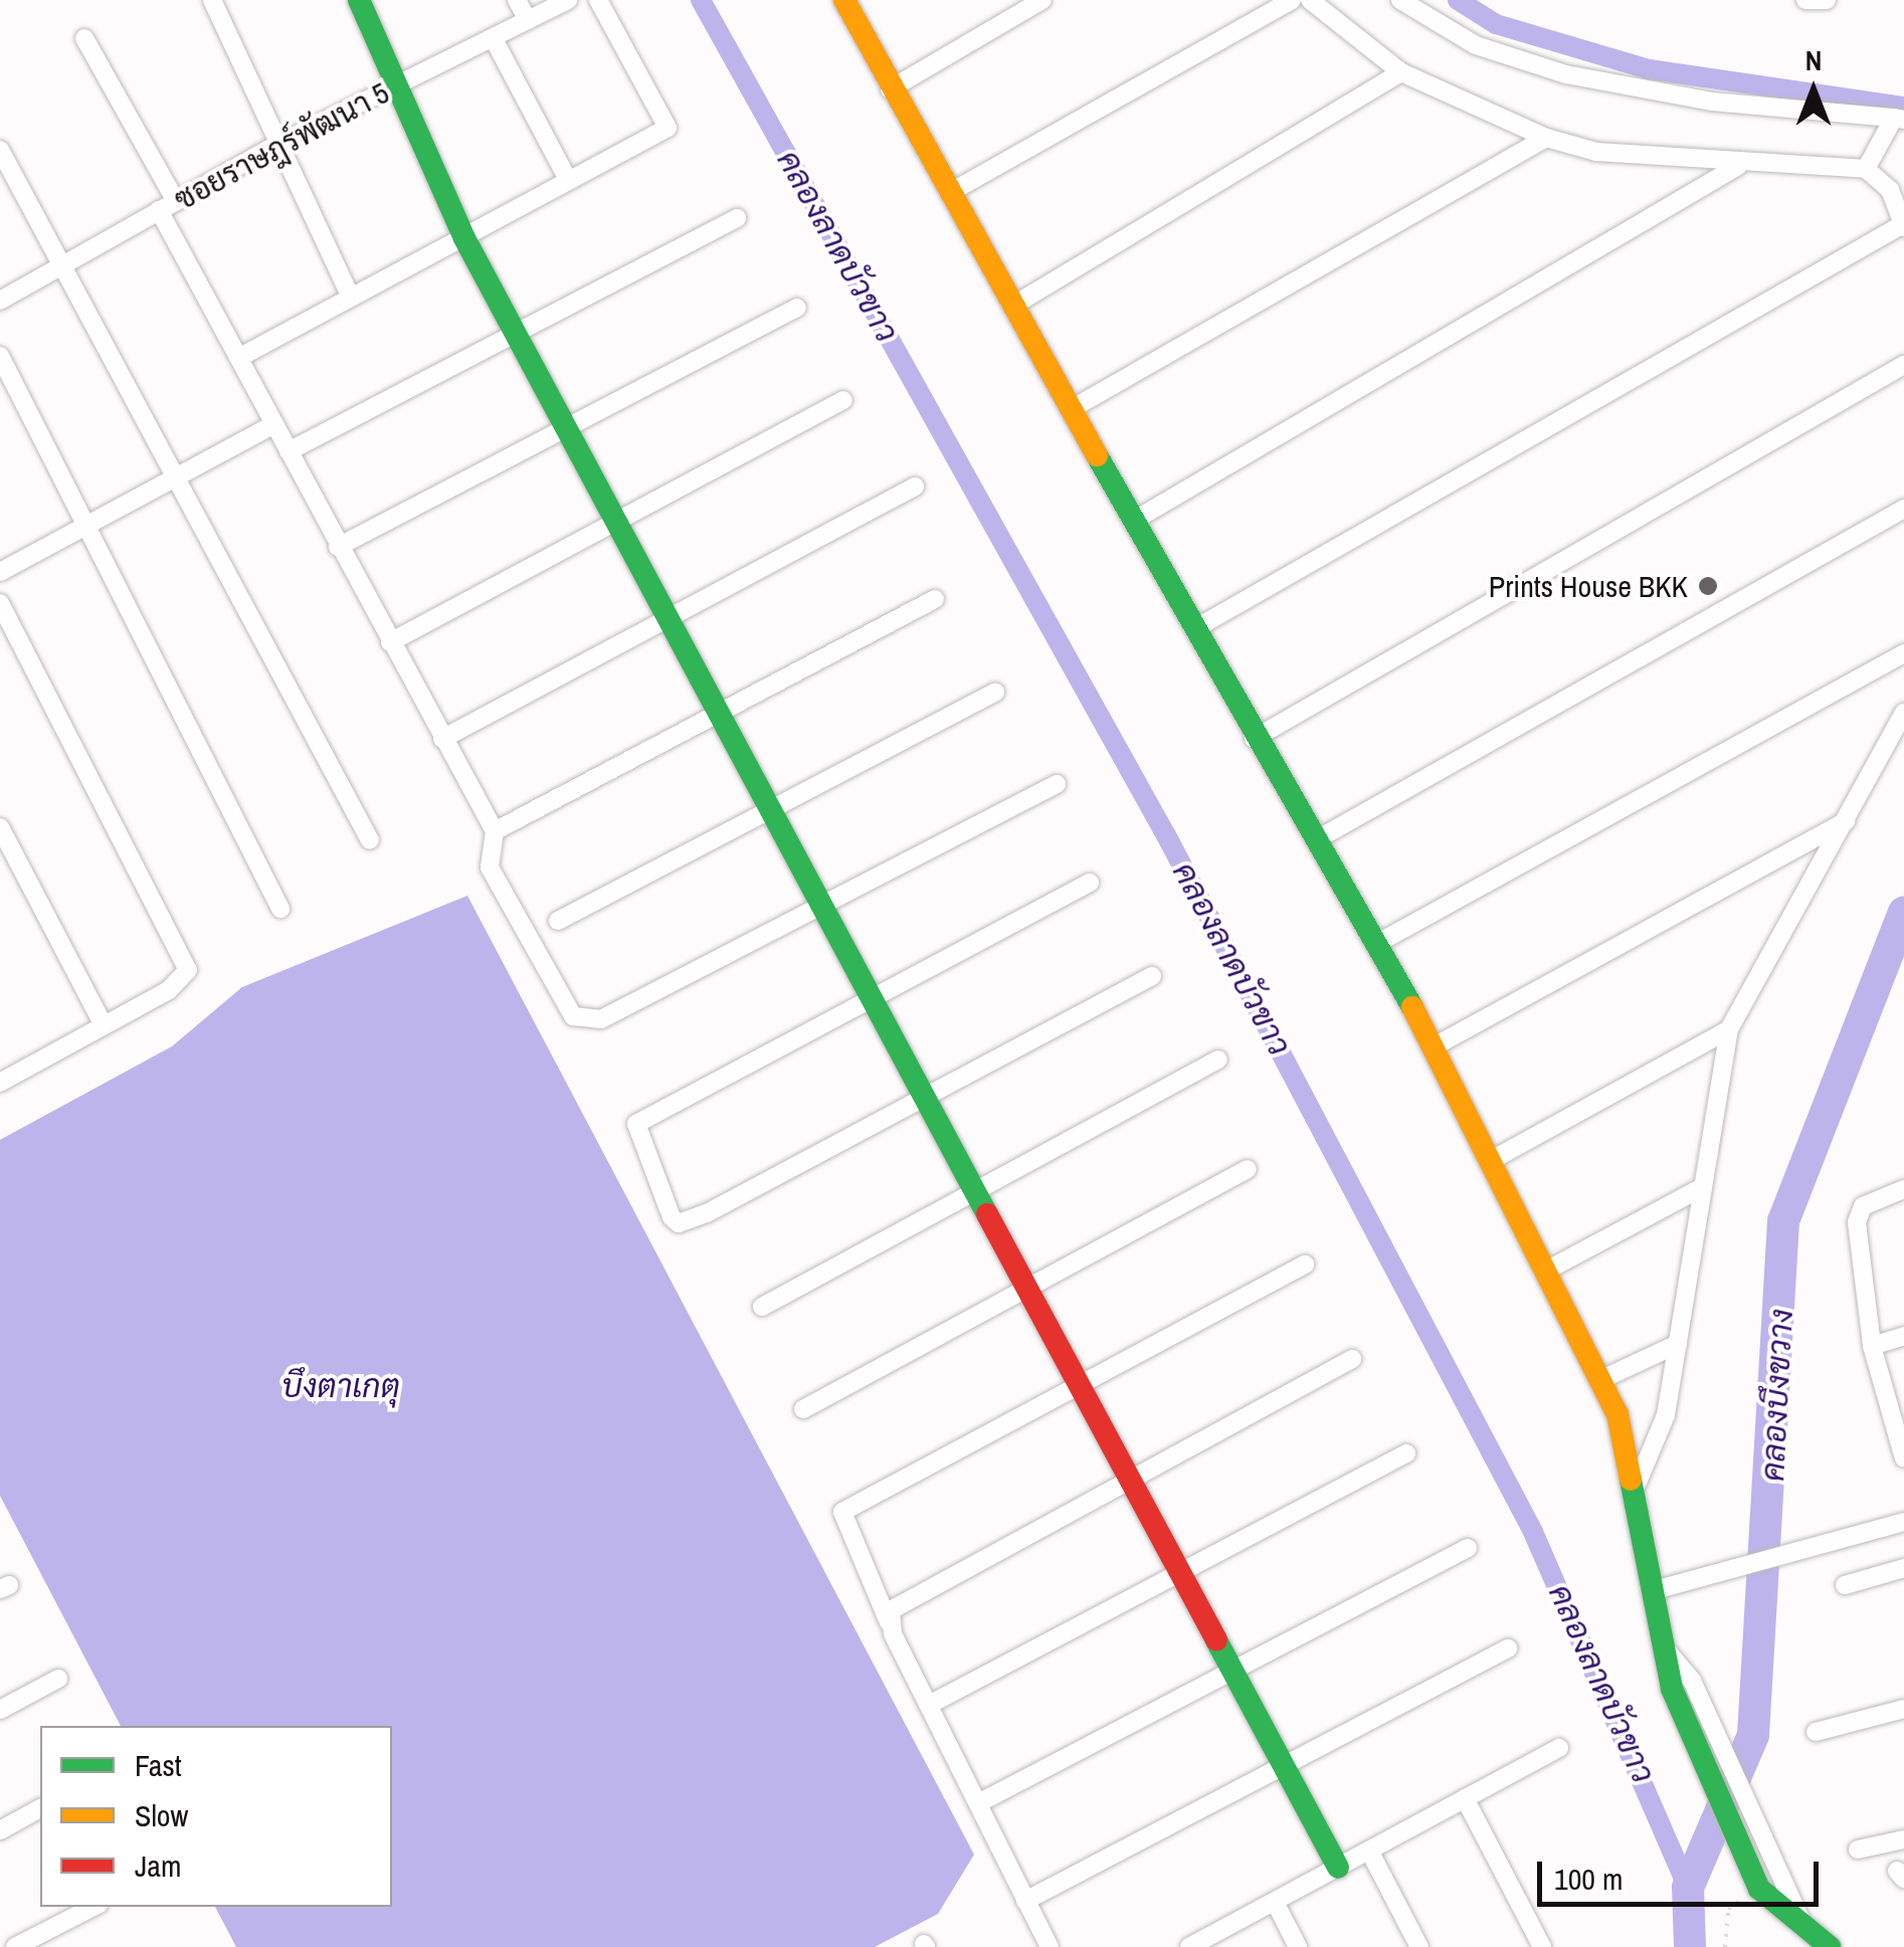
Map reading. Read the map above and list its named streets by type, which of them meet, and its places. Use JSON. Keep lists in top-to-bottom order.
{
  "streets": {
    "street": ["ซอยราษฎร์พัฒนา 5"]
  },
  "water": ["คลองลาดบัวขาว", "บึงตาเกตุ", "คลองบึงขวาง"],
  "places": ["Prints House BKK"],
  "legend": ["Fast", "Slow", "Jam"],
  "scale_bar": "100 m",
  "north": "top"
}
